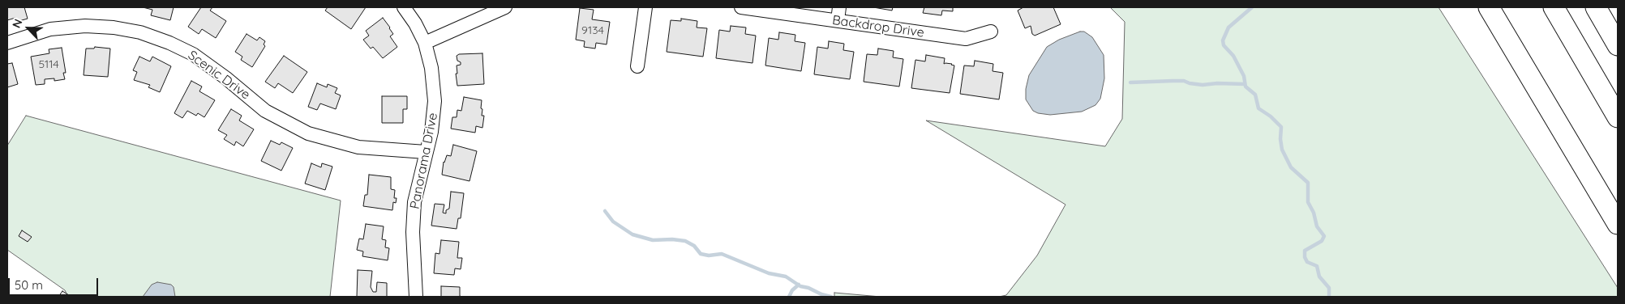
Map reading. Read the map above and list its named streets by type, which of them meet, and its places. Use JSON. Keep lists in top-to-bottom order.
{
  "streets": {
    "street": ["Backdrop Drive", "Scenic Drive", "Panorama Drive"]
  },
  "crossings": [
    ["Scenic Drive", "Panorama Drive"]
  ],
  "house_numbers": ["9134", "5114"],
  "scale_bar": "50 m",
  "north": "top left"
}
